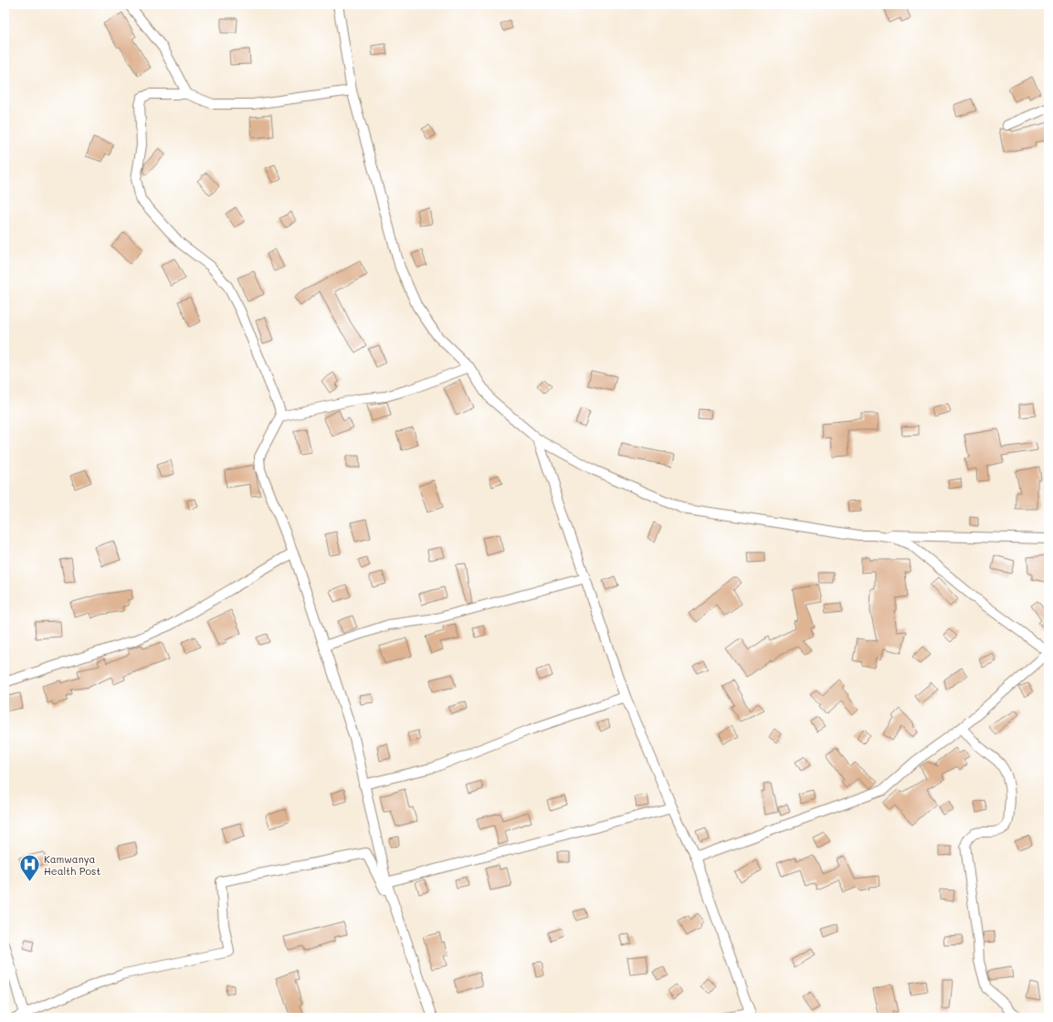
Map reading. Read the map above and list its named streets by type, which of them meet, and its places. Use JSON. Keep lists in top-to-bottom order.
{
  "places": {
    "hospital": ["Kamwanya Health Post"]
  }
}
